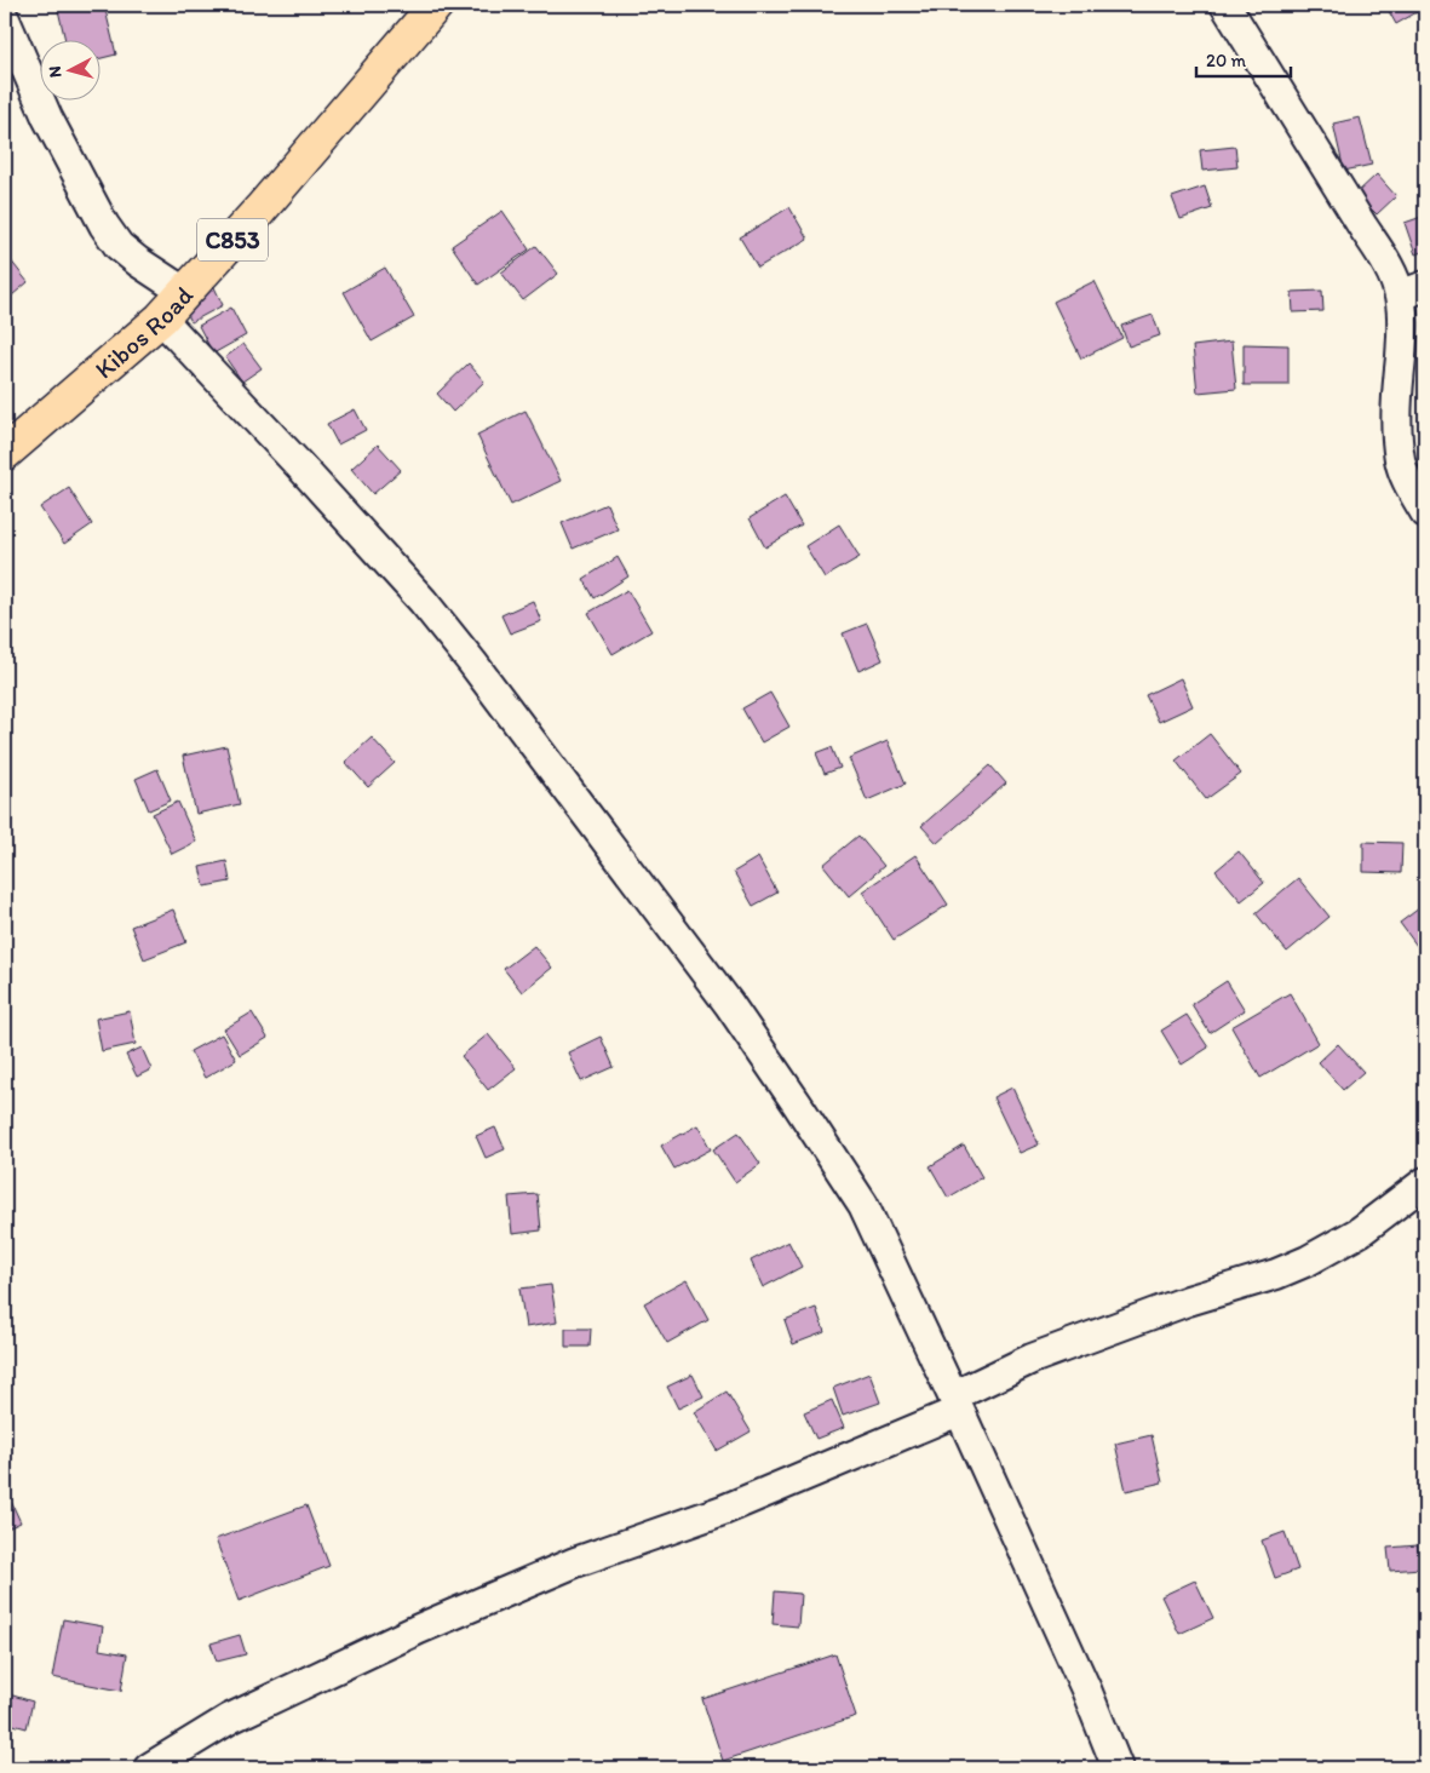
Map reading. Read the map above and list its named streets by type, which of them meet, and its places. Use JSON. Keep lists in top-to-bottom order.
{
  "streets": {
    "main road": ["C853", "Kibos Road"]
  },
  "scale_bar": "20 m",
  "north": "left"
}
